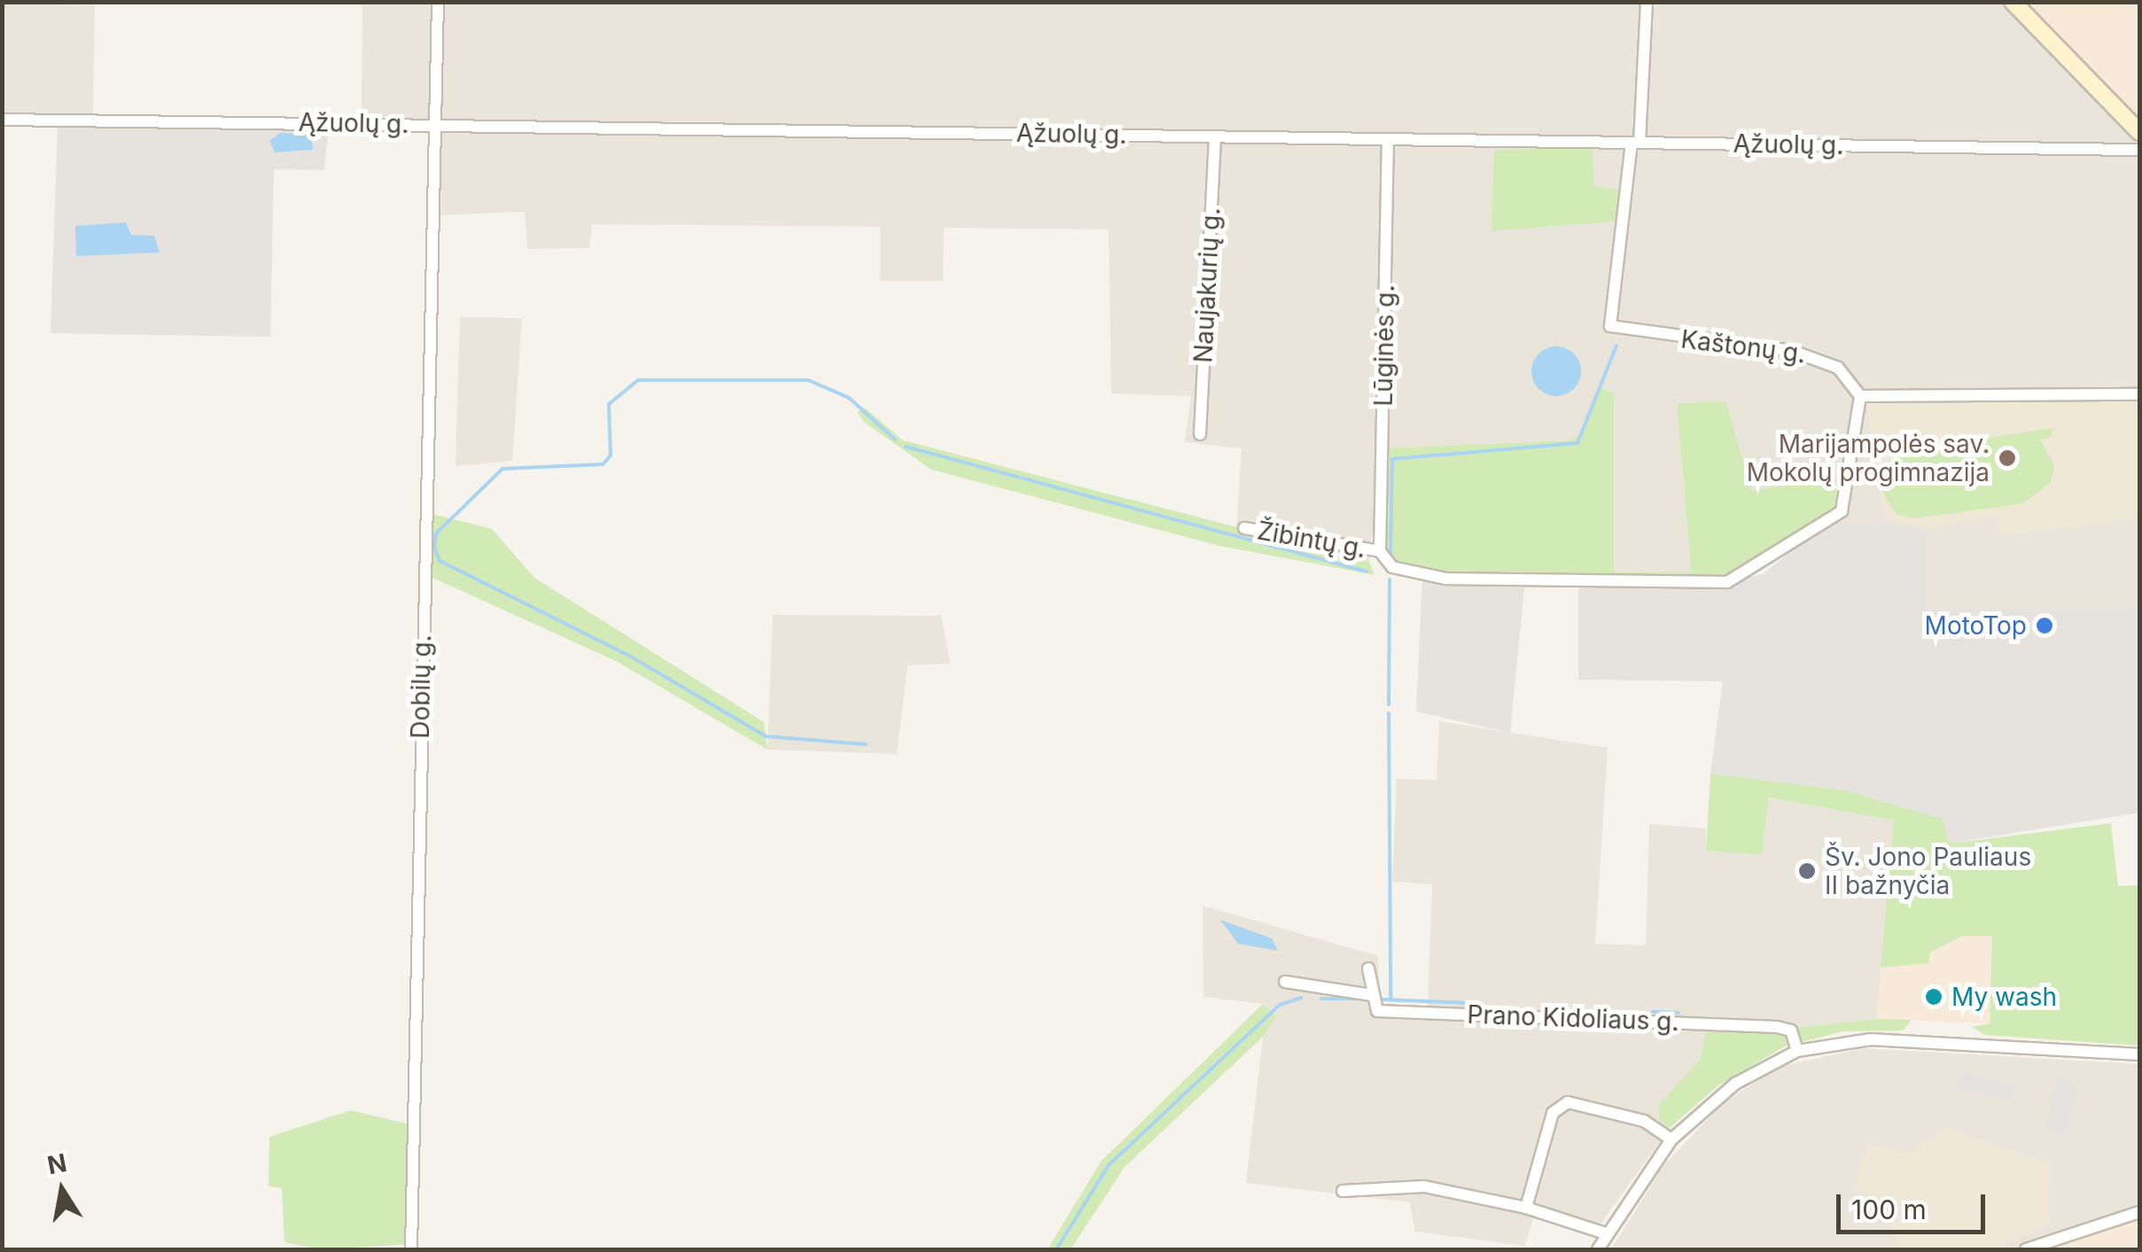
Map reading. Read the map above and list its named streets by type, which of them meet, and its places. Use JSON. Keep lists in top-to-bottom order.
{
  "streets": {
    "street": [
      "Ąžuolų g.",
      "Naujakurių g.",
      "Lūginės g.",
      "Kaštonų g.",
      "Žibintų g.",
      "Dobilų g.",
      "Prano Kidoliaus g."
    ]
  },
  "crossings": [
    ["Ąžuolų g.", "Naujakurių g."],
    ["Ąžuolų g.", "Lūginės g."],
    ["Ąžuolų g.", "Kaštonų g."],
    ["Ąžuolų g.", "Dobilų g."],
    ["Lūginės g.", "Žibintų g."]
  ],
  "places": [
    "Marijampolės sav. Mokolų progimnazija",
    "MotoTop",
    "Šv. Jono Pauliaus II bažnyčia",
    "My wash"
  ],
  "scale_bar": "100 m",
  "north": "top"
}
